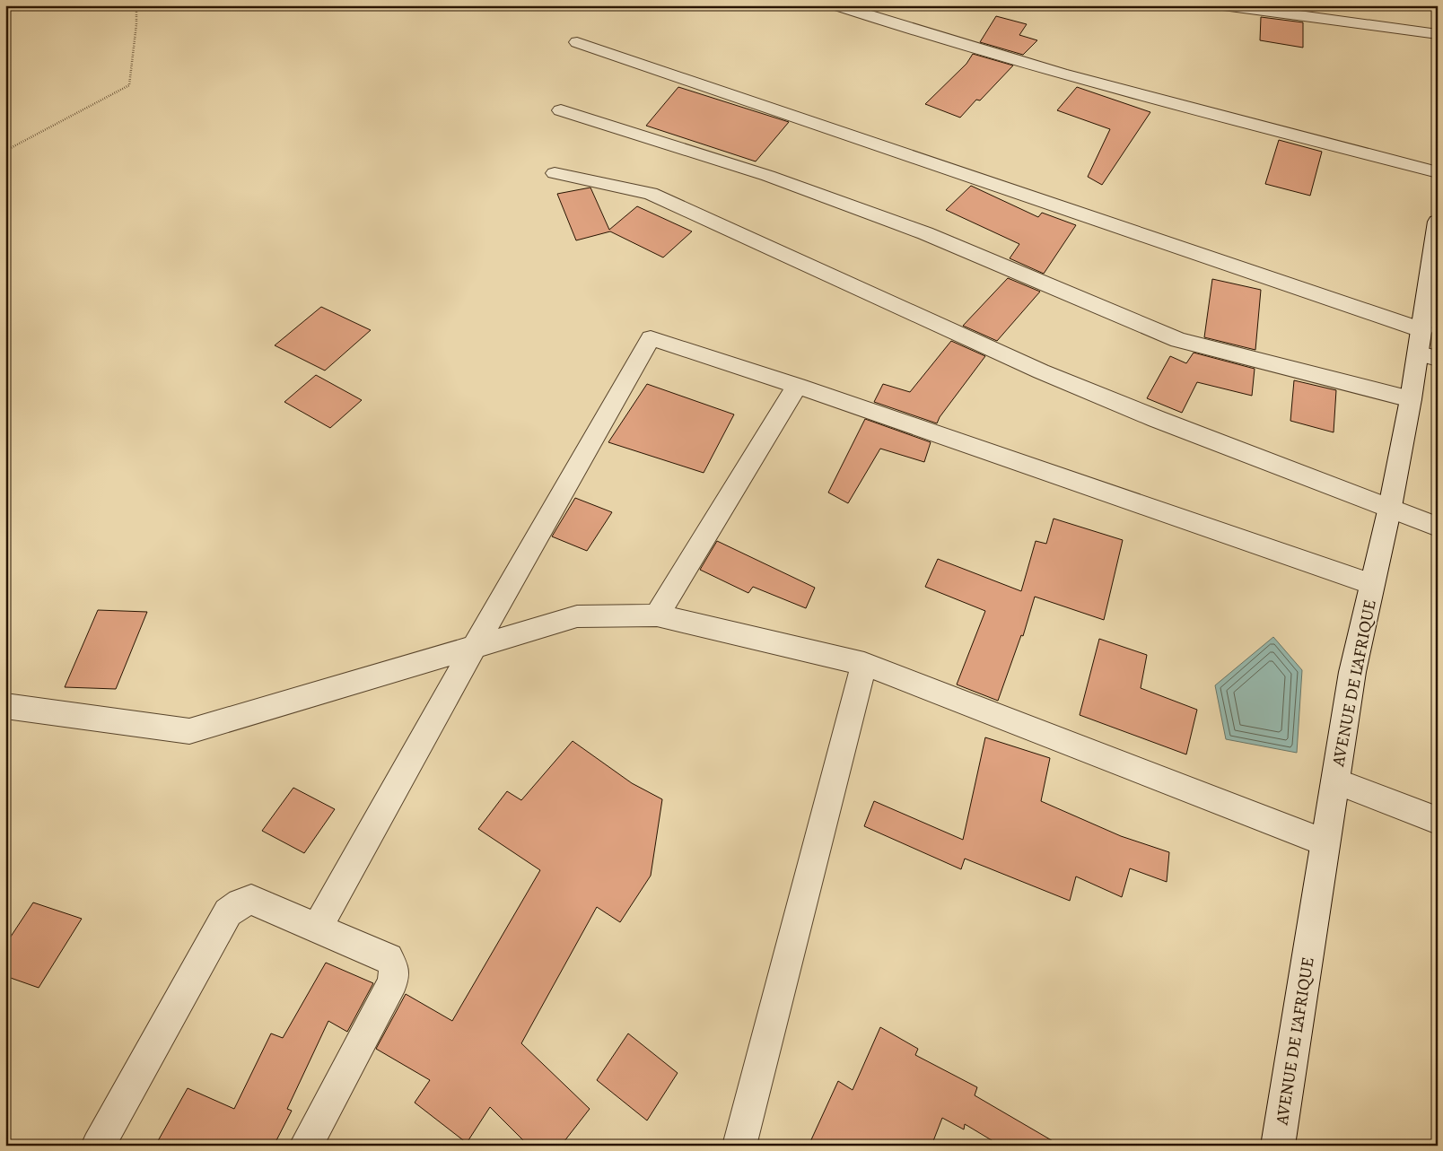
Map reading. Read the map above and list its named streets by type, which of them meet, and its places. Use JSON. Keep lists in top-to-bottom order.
{
  "streets": {
    "street": ["AVENUE DE L'AFRIQUE"]
  }
}
